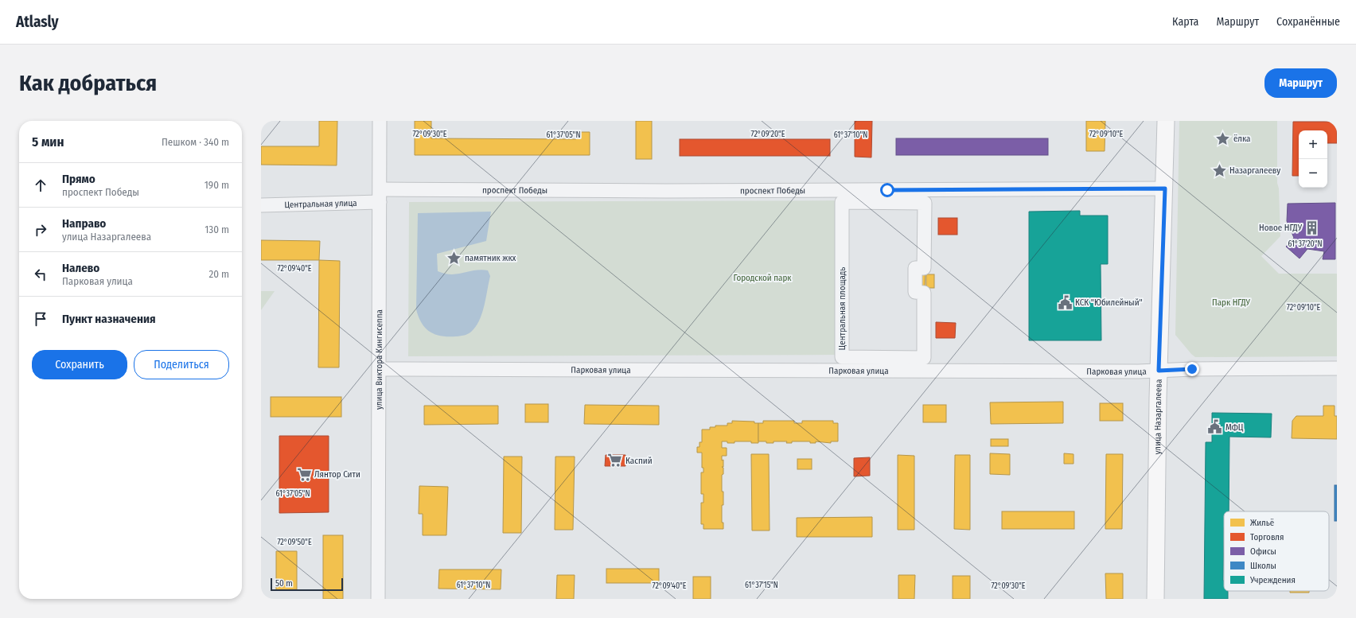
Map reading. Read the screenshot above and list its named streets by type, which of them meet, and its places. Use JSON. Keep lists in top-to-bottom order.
{
  "streets": {
    "main road": ["улица Назаргалеева"],
    "street": [
      "проспект Победы",
      "Центральная улица",
      "Центральная площадь",
      "улица Виктора Кингисеппа",
      "Парковая улица"
    ]
  },
  "crossings": [
    ["проспект Победы", "Центральная улица"],
    ["проспект Победы", "улица Виктора Кингисеппа"],
    ["проспект Победы", "улица Назаргалеева"],
    ["Центральная улица", "улица Виктора Кингисеппа"],
    ["улица Виктора Кингисеппа", "Парковая улица"],
    ["Парковая улица", "улица Назаргалеева"]
  ],
  "parks": ["Городской парк", "Парк НГДУ"],
  "places": {
    "place": ["ёлка", "Назаргалееву", "памятник жкх"],
    "building": ["Новое НГДУ"],
    "public building": ["КСК \"Юбилейный\"", "МФЦ"],
    "supermarket": ["Каспий", "Лянтор Сити"]
  },
  "legend": [
    "Жильё",
    "Торговля",
    "Офисы",
    "Школы",
    "Учреждения"
  ],
  "scale_bar": "50 m",
  "page": {
    "header": "Atlasly",
    "nav": ["Карта", "Маршрут", "Сохранённые"],
    "buttons": [
      "Маршрут",
      ["Сохранить", "Поделиться"]
    ],
    "title": "Как добраться",
    "heading": ["5 мин", "Пешком · 340 m"],
    "map_buttons": ["+", "−"],
    "list": [
      ["Прямо", "проспект Победы", "190 m"],
      ["Направо", "улица Назаргалеева", "130 m"],
      ["Налево", "Парковая улица", "20 m"],
      "Пункт назначения"
    ],
    "scale": "50 m"
  },
  "coordinates": [
    "72°09'10\"E",
    "72°09'30\"E",
    "72°09'20\"E",
    "61°37'05\"N",
    "61°37'10\"N",
    "61°37'20\"N",
    "72°09'40\"E",
    "72°09'50\"E",
    "61°37'15\"N"
  ]
}
